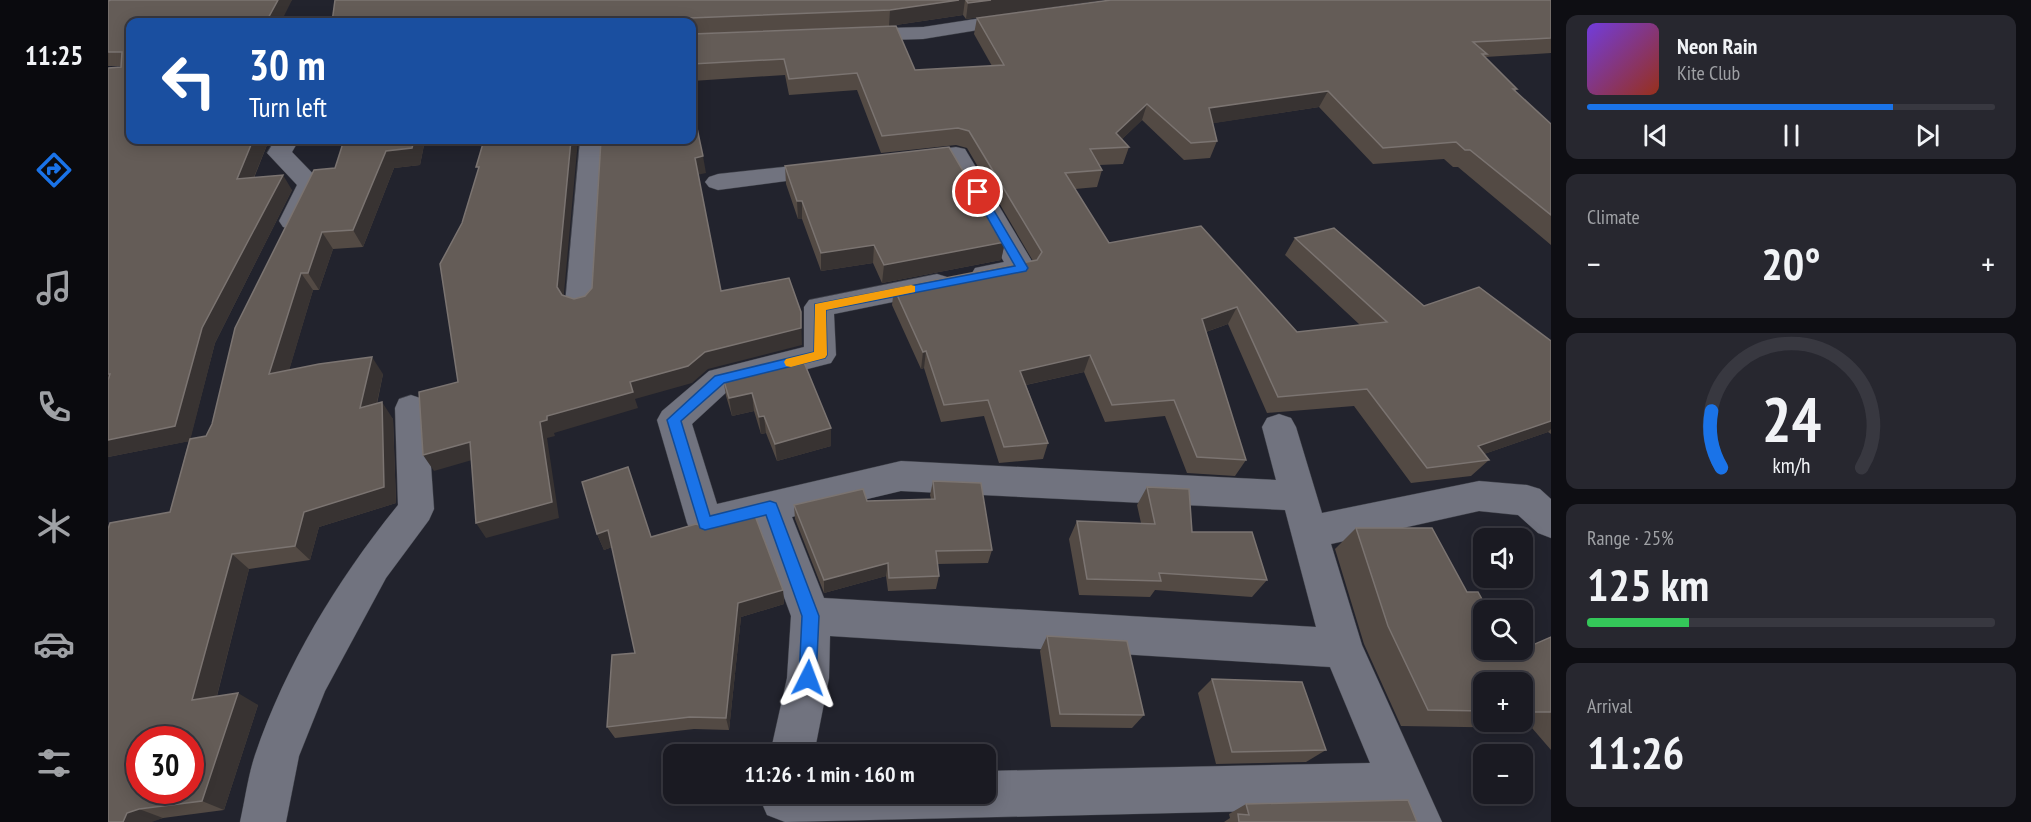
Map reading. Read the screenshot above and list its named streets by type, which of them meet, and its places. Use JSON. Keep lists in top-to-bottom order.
{
  "page": {
    "tabs": "11:25",
    "turn": ["30 m", "Turn left"],
    "song": ["Neon Rain", "Kite Club"],
    "tile": [
      "Climate",
      ["Range · 25%", "125 km"],
      ["Arrival", "11:26"]
    ],
    "heat": ["−", "20°", "+"],
    "map_buttons": ["+", "−"],
    "limit": "30",
    "trip": "11:26 · 1 min · 160 m",
    "gauge": ["24", "km/h"]
  }
}
